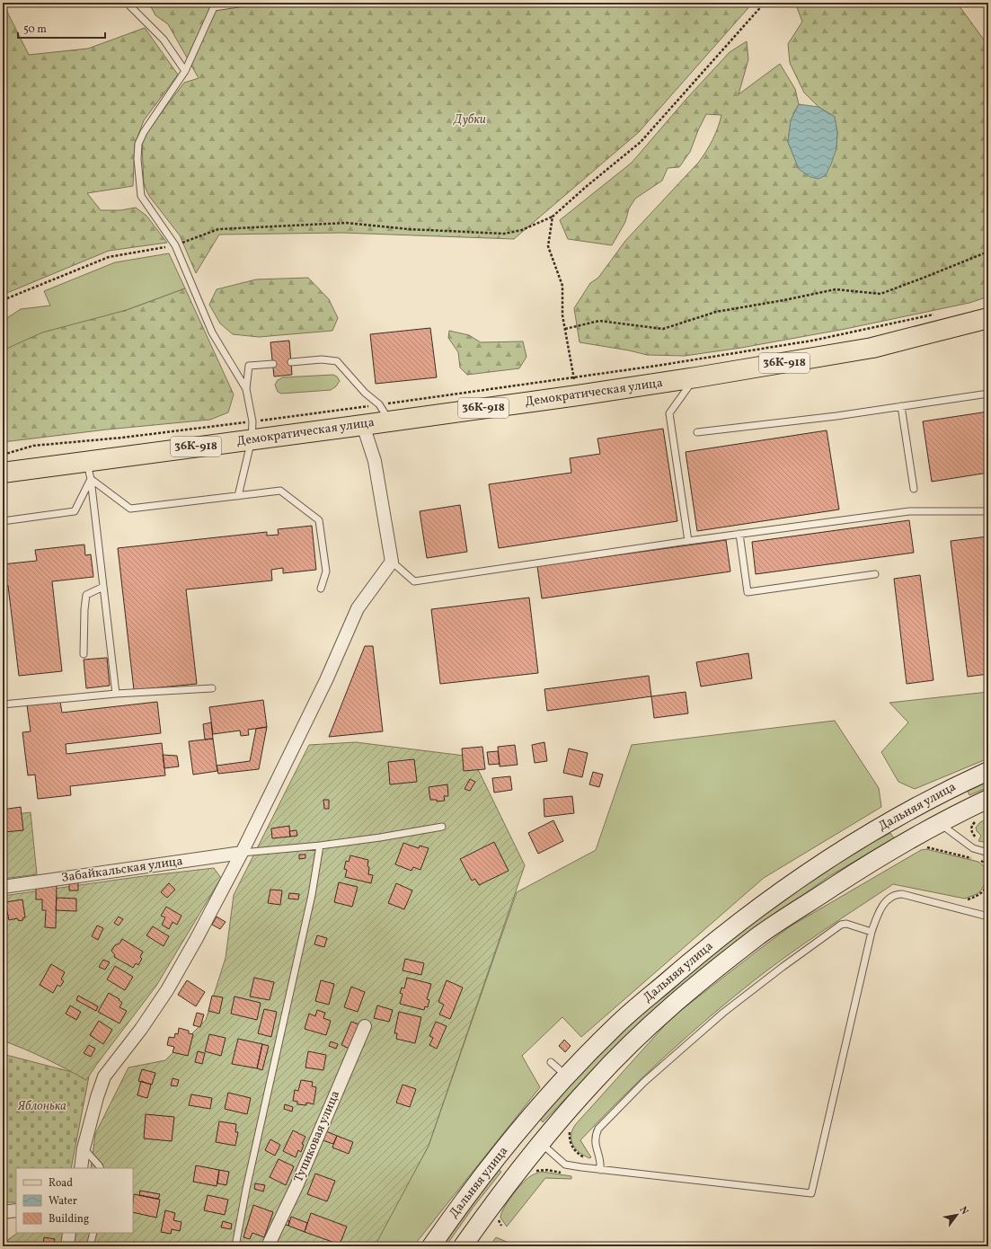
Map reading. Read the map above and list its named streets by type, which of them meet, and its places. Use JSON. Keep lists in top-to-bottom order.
{
  "streets": {
    "main road": ["36К-918", "Демократическая улица", "Дальняя улица"],
    "street": ["Забайкальская улица", "Тупиковая улица"]
  },
  "parks": ["Дубки", "Яблонька"],
  "legend": ["Road", "Water", "Building"],
  "scale_bar": "50 m",
  "north": "top right"
}
